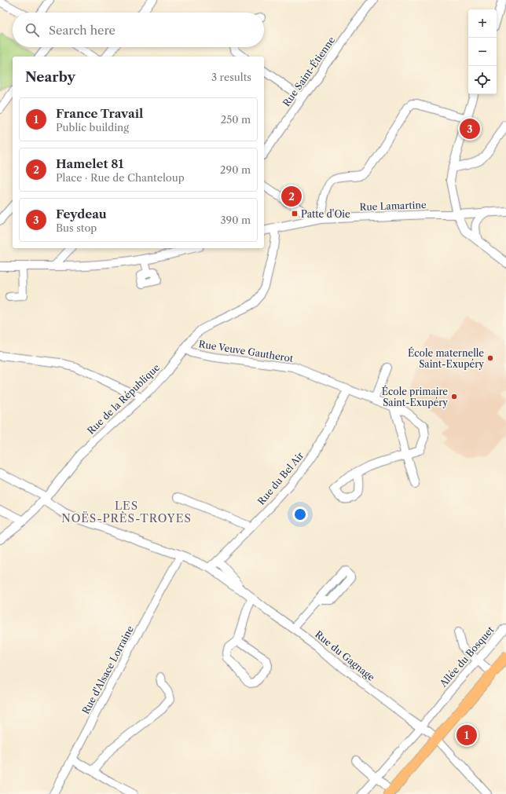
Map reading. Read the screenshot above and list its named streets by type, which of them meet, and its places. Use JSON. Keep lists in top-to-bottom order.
{
  "streets": {
    "street": [
      "Rue Saint-Étienne",
      "Rue Lamartine",
      "Rue Veuve Gautherot",
      "Rue de la République",
      "Rue du Bel Air",
      "Rue du Gagnage",
      "Allée du Bosquet",
      "Rue d'Alsace Lorraine"
    ]
  },
  "crossings": [
    ["Rue Lamartine", "Rue de la République"],
    ["Rue Veuve Gautherot", "Rue de la République"],
    ["Rue Veuve Gautherot", "Rue du Bel Air"],
    ["Rue de la République", "Rue du Gagnage"],
    ["Rue du Bel Air", "Rue du Gagnage"],
    ["Rue du Gagnage", "Allée du Bosquet"],
    ["Rue du Gagnage", "Rue d'Alsace Lorraine"]
  ],
  "districts": ["LES NOËS-PRÈS-TROYES"],
  "places": {
    "transit": ["Patte d'Oie"],
    "other": ["École maternelle Saint-Exupéry", "École primaire Saint-Exupéry"]
  },
  "page": {
    "map_buttons": ["+", "−"],
    "search": "Search here",
    "heading": ["Nearby", "3 results"],
    "list": [
      {
        "mark": "1",
        "name": "France Travail",
        "note": "Public building",
        "value": "250 m"
      },
      {
        "mark": "2",
        "name": "Hamelet 81",
        "note": "Place · Rue de Chanteloup",
        "value": "290 m"
      },
      {
        "mark": "3",
        "name": "Feydeau",
        "note": "Bus stop",
        "value": "390 m"
      }
    ],
    "pins": ["3", "2", "1"]
  }
}
